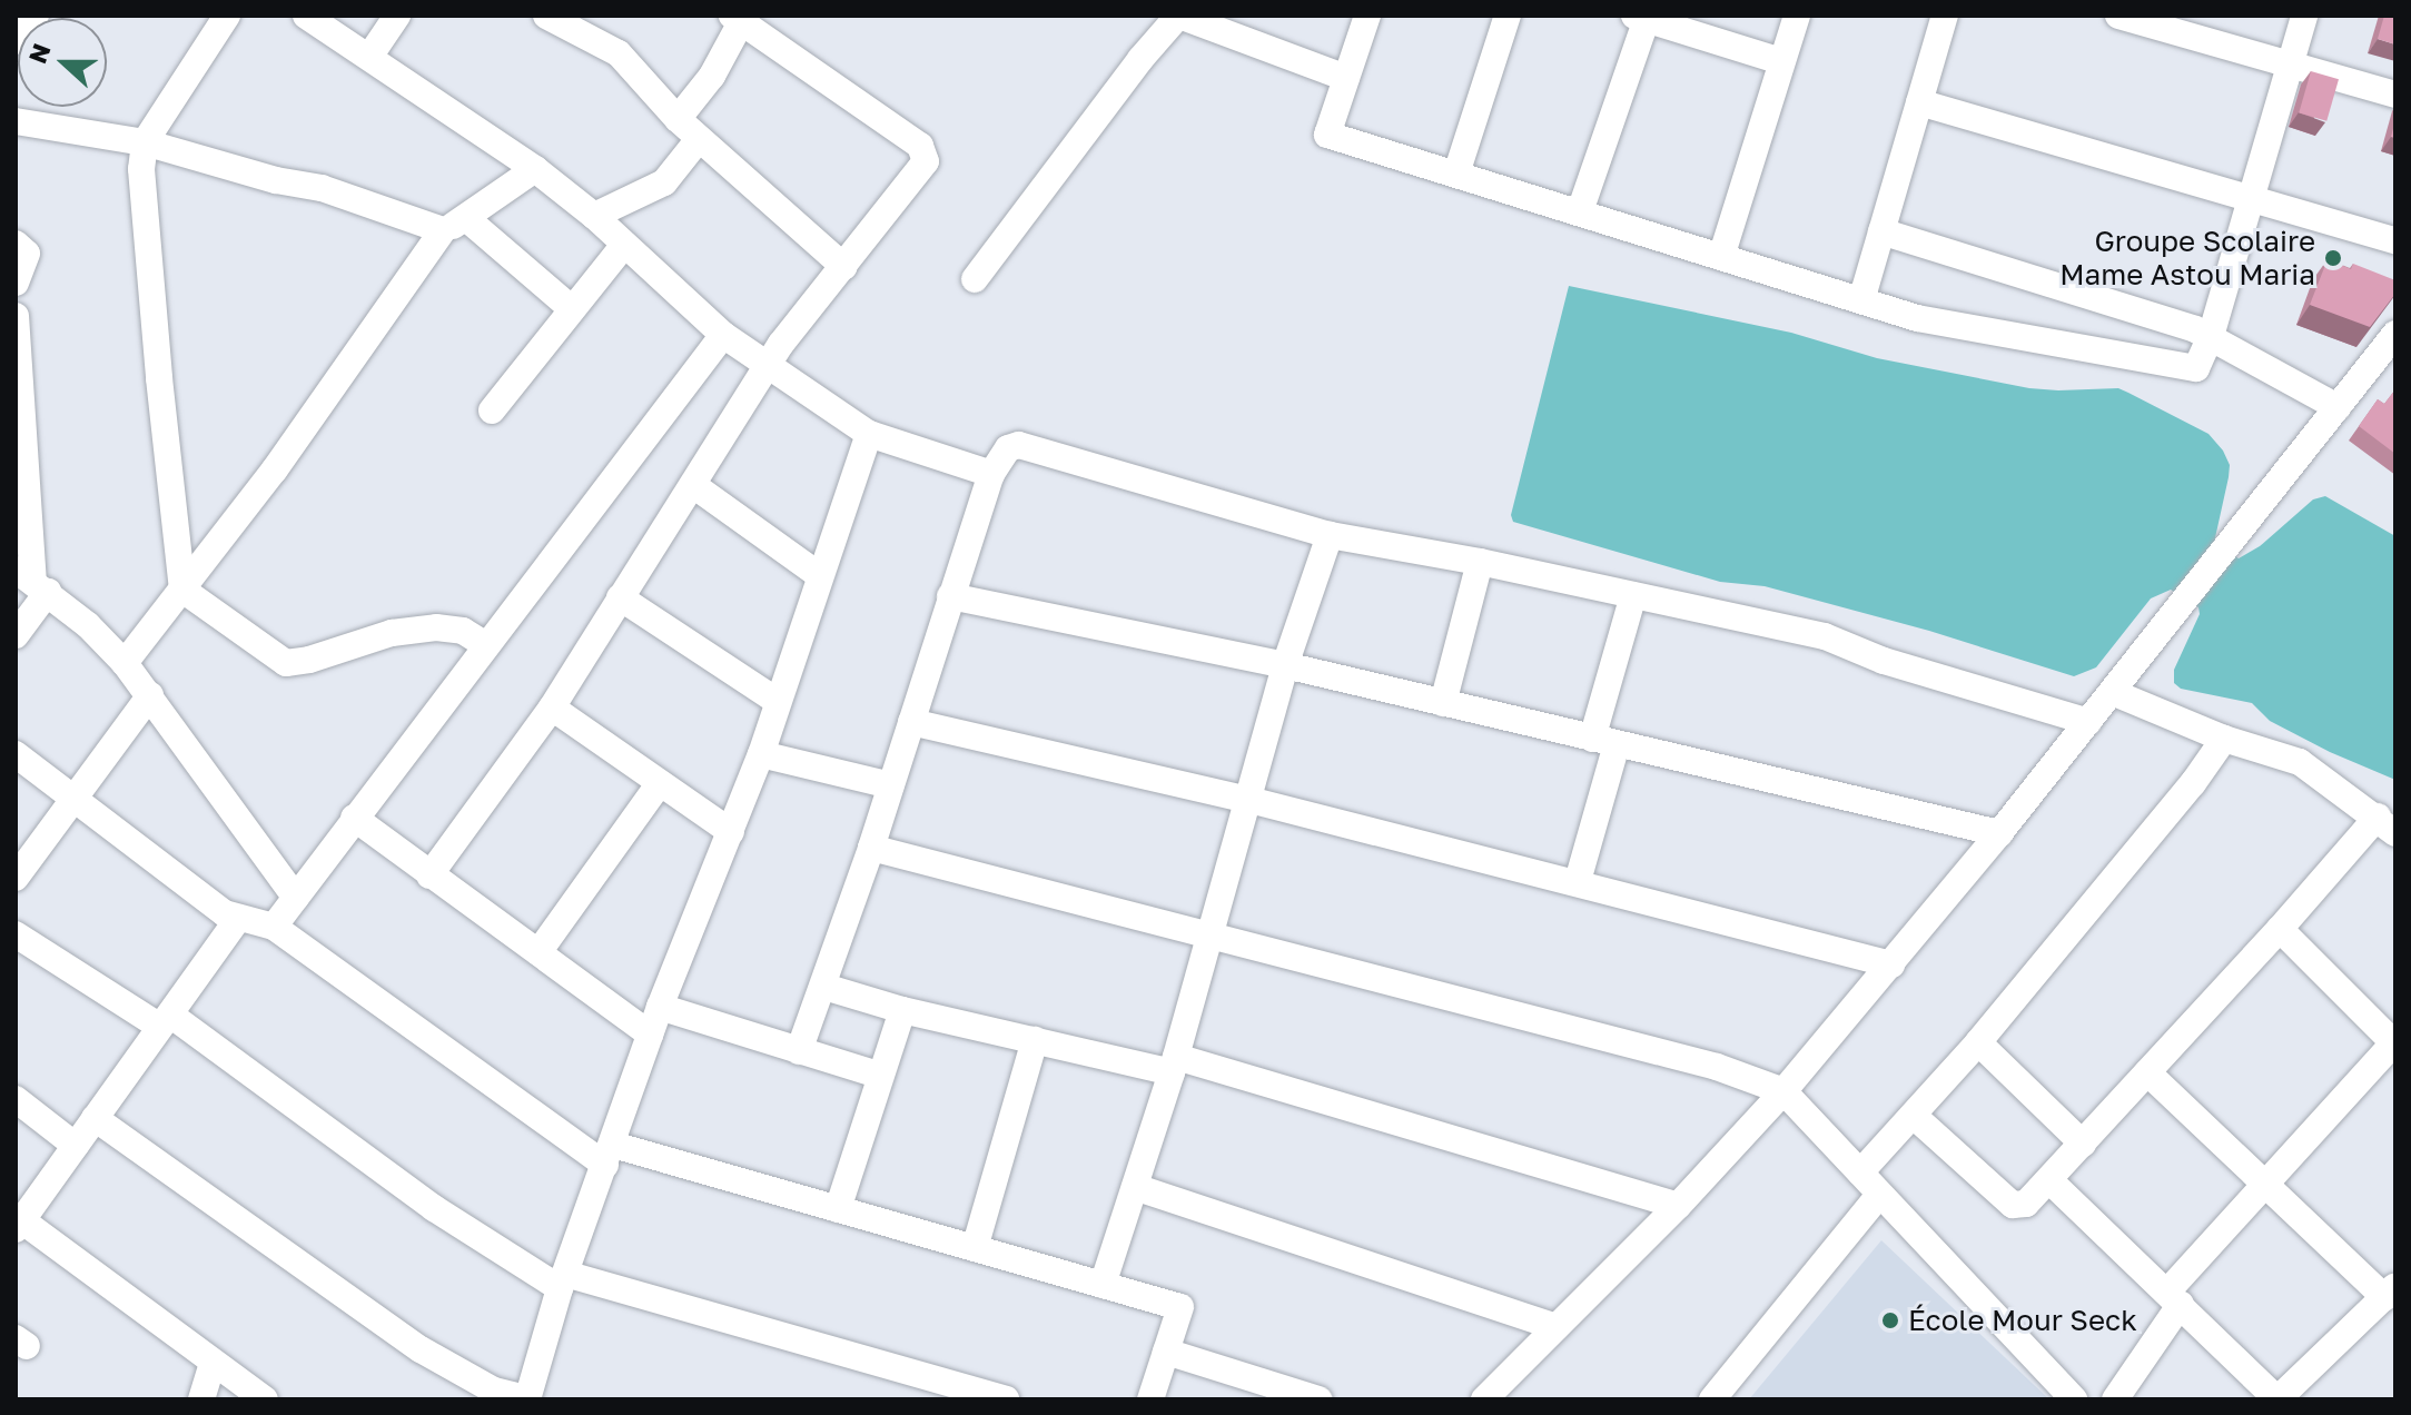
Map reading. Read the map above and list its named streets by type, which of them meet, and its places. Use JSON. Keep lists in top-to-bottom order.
{
  "places": ["Groupe Scolaire Mame Astou Maria", "École Mour Seck"],
  "north": "left"
}
